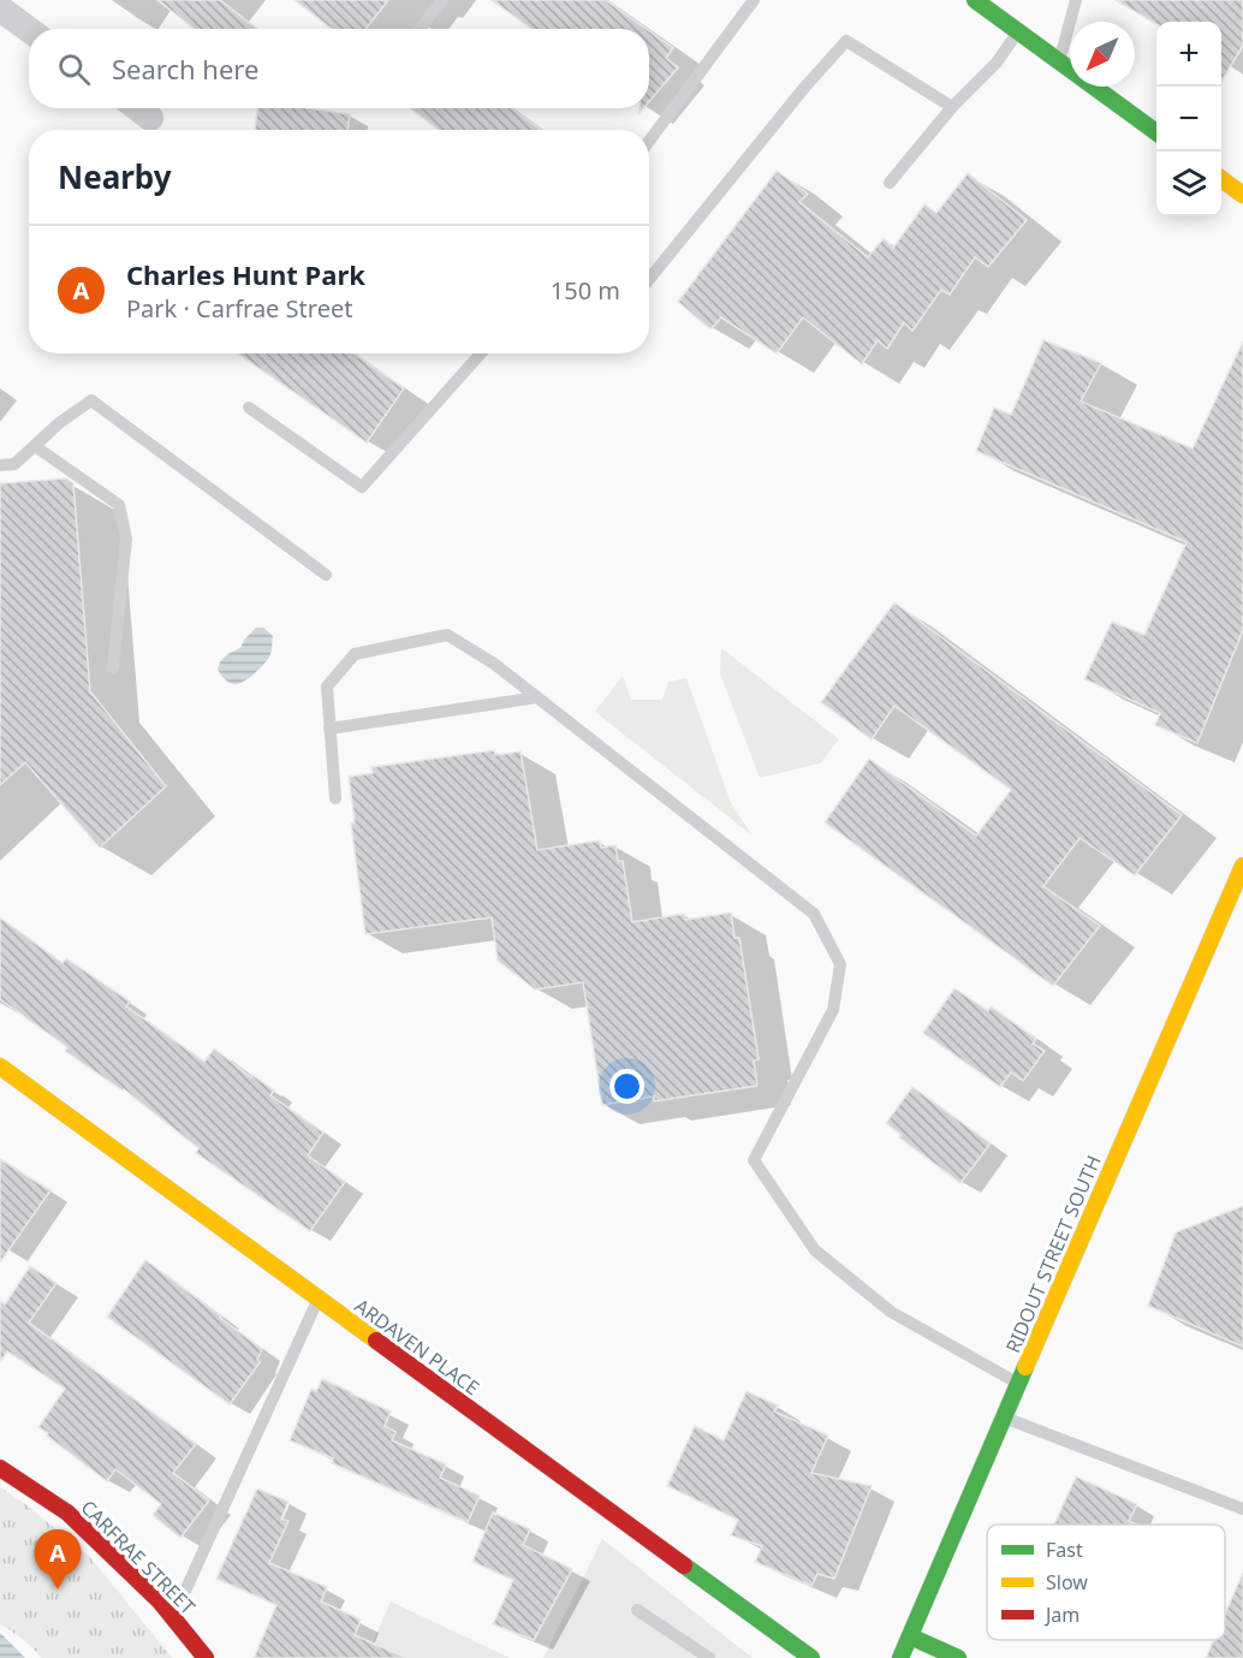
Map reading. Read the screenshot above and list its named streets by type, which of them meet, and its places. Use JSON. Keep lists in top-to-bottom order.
{
  "streets": {
    "street": ["RIDOUT STREET SOUTH", "ARDAVEN PLACE", "CARFRAE STREET"]
  },
  "legend": ["Fast", "Slow", "Jam"],
  "north": "bottom left",
  "page": {
    "map_buttons": ["+", "−"],
    "search": "Search here",
    "heading": "Nearby",
    "list": [
      {
        "mark": "A",
        "name": "Charles Hunt Park",
        "note": "Park · Carfrae Street",
        "value": "150 m"
      }
    ],
    "pins": "A"
  }
}
